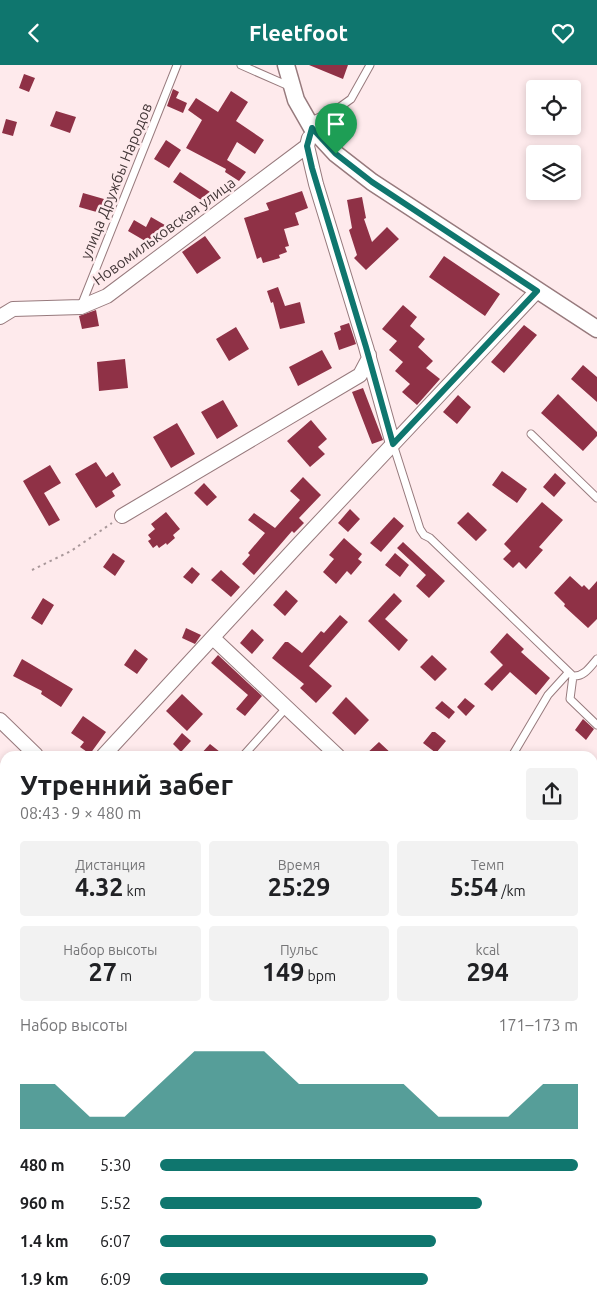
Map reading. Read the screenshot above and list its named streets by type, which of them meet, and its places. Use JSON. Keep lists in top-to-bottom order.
{
  "streets": {
    "street": ["Новомильковская улица"],
    "lane": ["улица Дружбы Народов"]
  },
  "crossings": [
    ["улица Дружбы Народов", "Новомильковская улица"]
  ],
  "page": {
    "header": "Fleetfoot",
    "heading": ["Утренний забег", "08:43 · 9 × 480 m"],
    "stats": [
      ["Дистанция", "4.32 km"],
      ["Время", "25:29"],
      ["Темп", "5:54 /km"],
      ["Набор высоты", "27 m"],
      ["Пульс", "149 bpm"],
      ["kcal", "294"]
    ],
    "chart": ["Набор высоты", "171–173 m"],
    "list": [
      {
        "name": "480 m",
        "note": "5:30"
      },
      {
        "name": "960 m",
        "note": "5:52"
      },
      {
        "name": "1.4 km",
        "note": "6:07"
      },
      {
        "name": "1.9 km",
        "note": "6:09"
      }
    ]
  }
}
